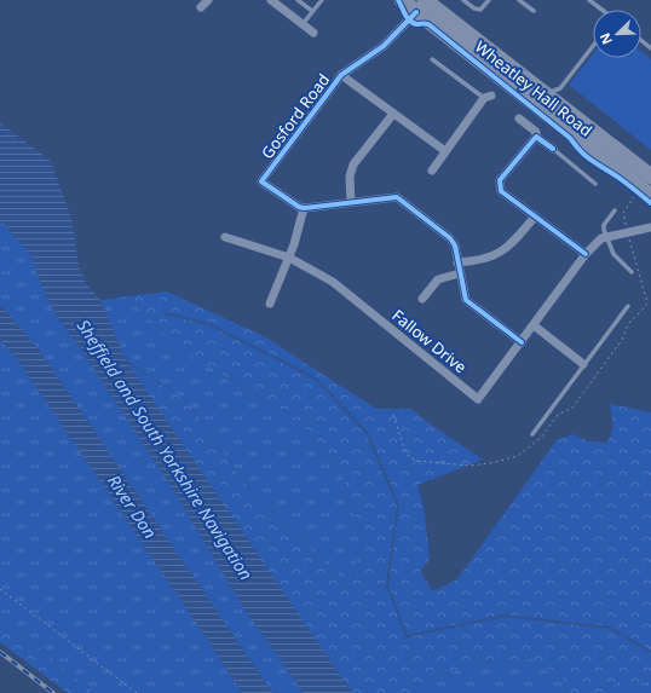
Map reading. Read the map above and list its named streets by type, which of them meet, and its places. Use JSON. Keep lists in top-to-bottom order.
{
  "streets": {
    "highway": ["Wheatley Hall Road"],
    "street": ["Gosford Road", "Fallow Drive"]
  },
  "crossings": [
    ["Wheatley Hall Road", "Gosford Road"]
  ],
  "water": ["Sheffield and South Yorkshire Navigation", "River Don"],
  "north": "bottom left"
}
